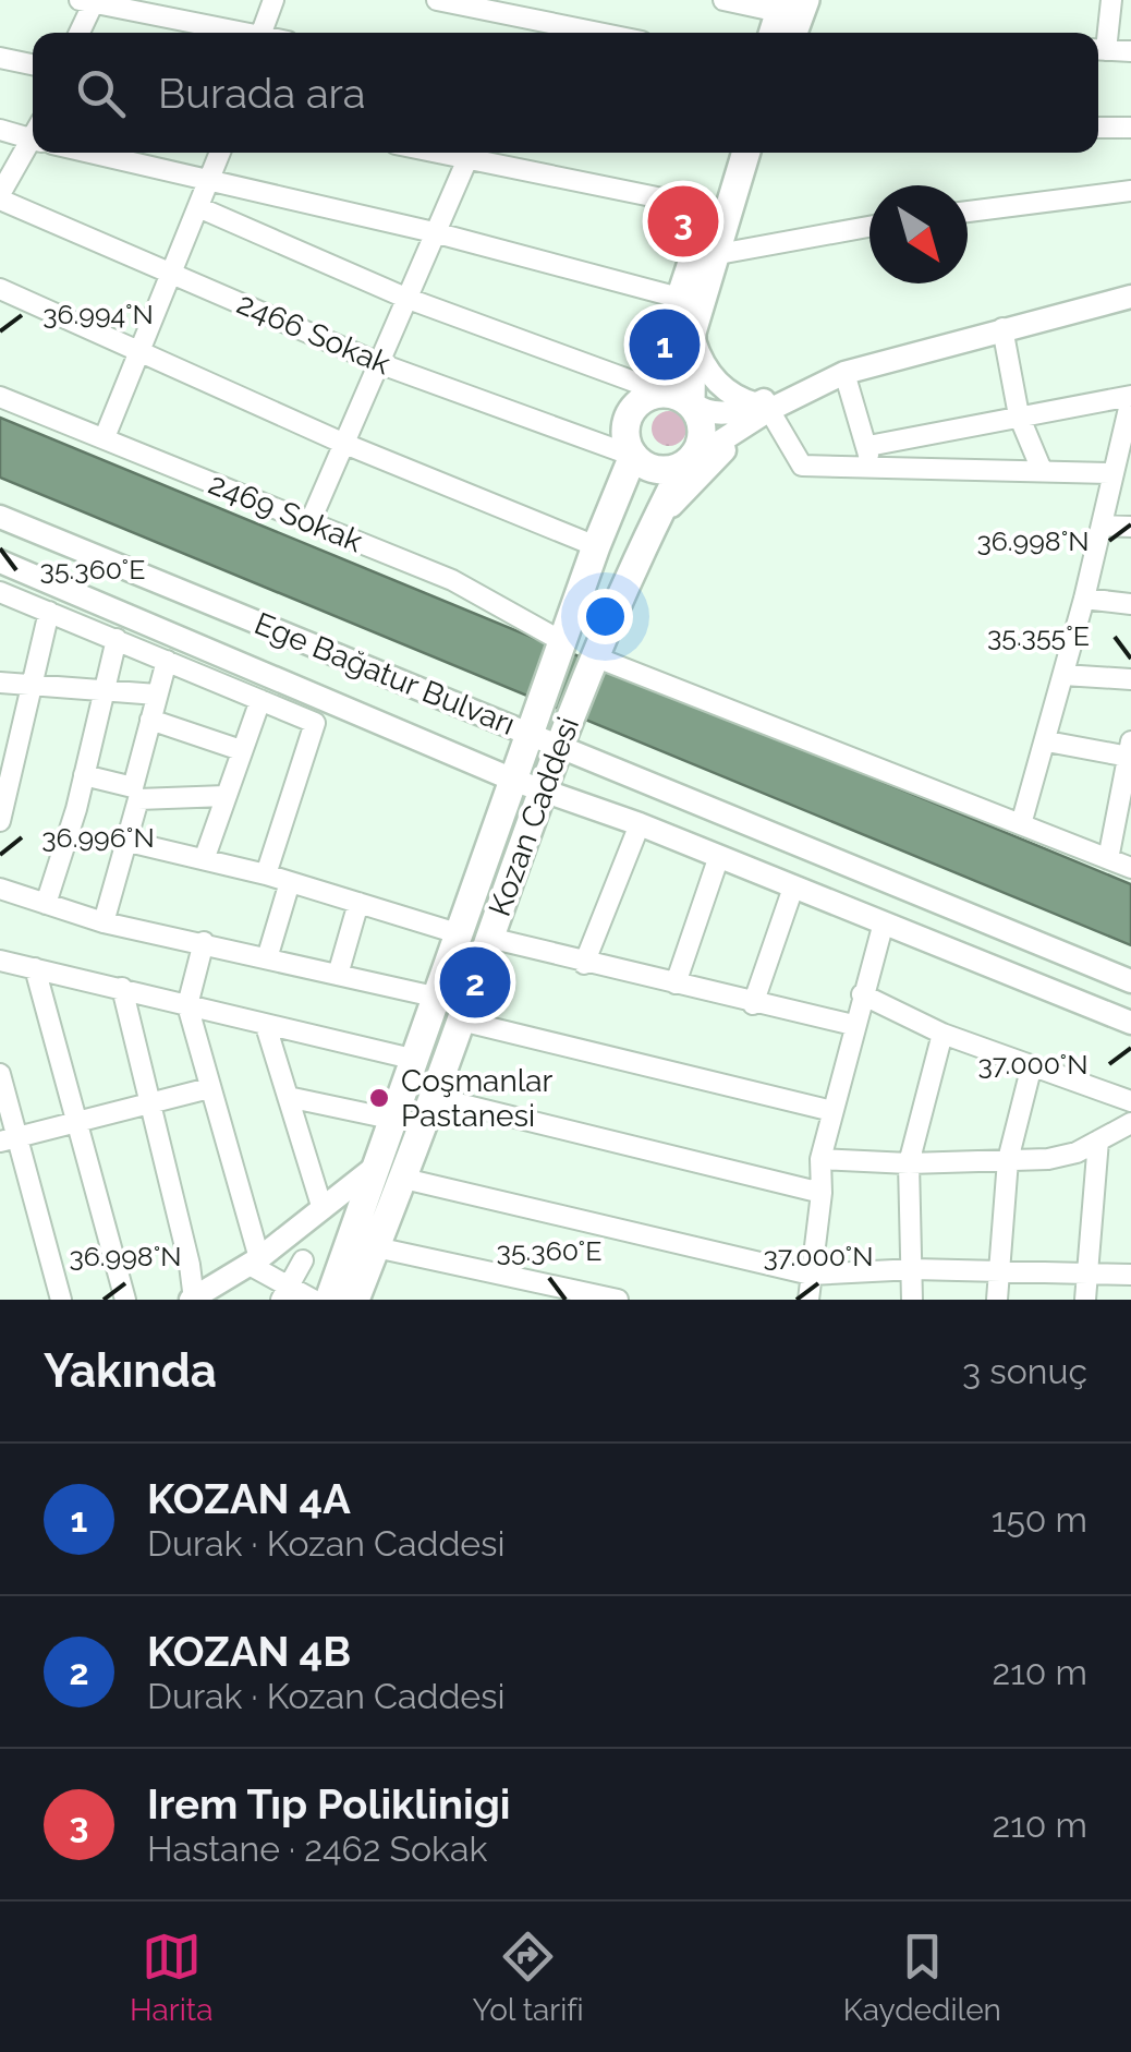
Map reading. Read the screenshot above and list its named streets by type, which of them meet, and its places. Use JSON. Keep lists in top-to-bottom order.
{
  "streets": {
    "highway": ["Kozan Caddesi"],
    "main road": ["Ege Bağatur Bulvarı"],
    "street": ["2466 Sokak", "2469 Sokak"]
  },
  "crossings": [
    ["2466 Sokak", "Kozan Caddesi"],
    ["2469 Sokak", "Kozan Caddesi"],
    ["Ege Bağatur Bulvarı", "Kozan Caddesi"]
  ],
  "places": ["Coşmanlar Pastanesi"],
  "north": "bottom right",
  "page": {
    "search": "Burada ara",
    "pins": ["3", "1", "2"],
    "heading": ["Yakında", "3 sonuç"],
    "list": [
      {
        "mark": "1",
        "name": "KOZAN 4A",
        "note": "Durak · Kozan Caddesi",
        "value": "150 m"
      },
      {
        "mark": "2",
        "name": "KOZAN 4B",
        "note": "Durak · Kozan Caddesi",
        "value": "210 m"
      },
      {
        "mark": "3",
        "name": "Irem Tıp Poliklinigi",
        "note": "Hastane · 2462 Sokak",
        "value": "210 m"
      }
    ],
    "nav": ["Harita", "Yol tarifi", "Kaydedilen"]
  },
  "coordinates": [
    "36.994°N",
    "36.998°N",
    "35.360°E",
    "35.355°E",
    "36.996°N",
    "37.000°N"
  ]
}
